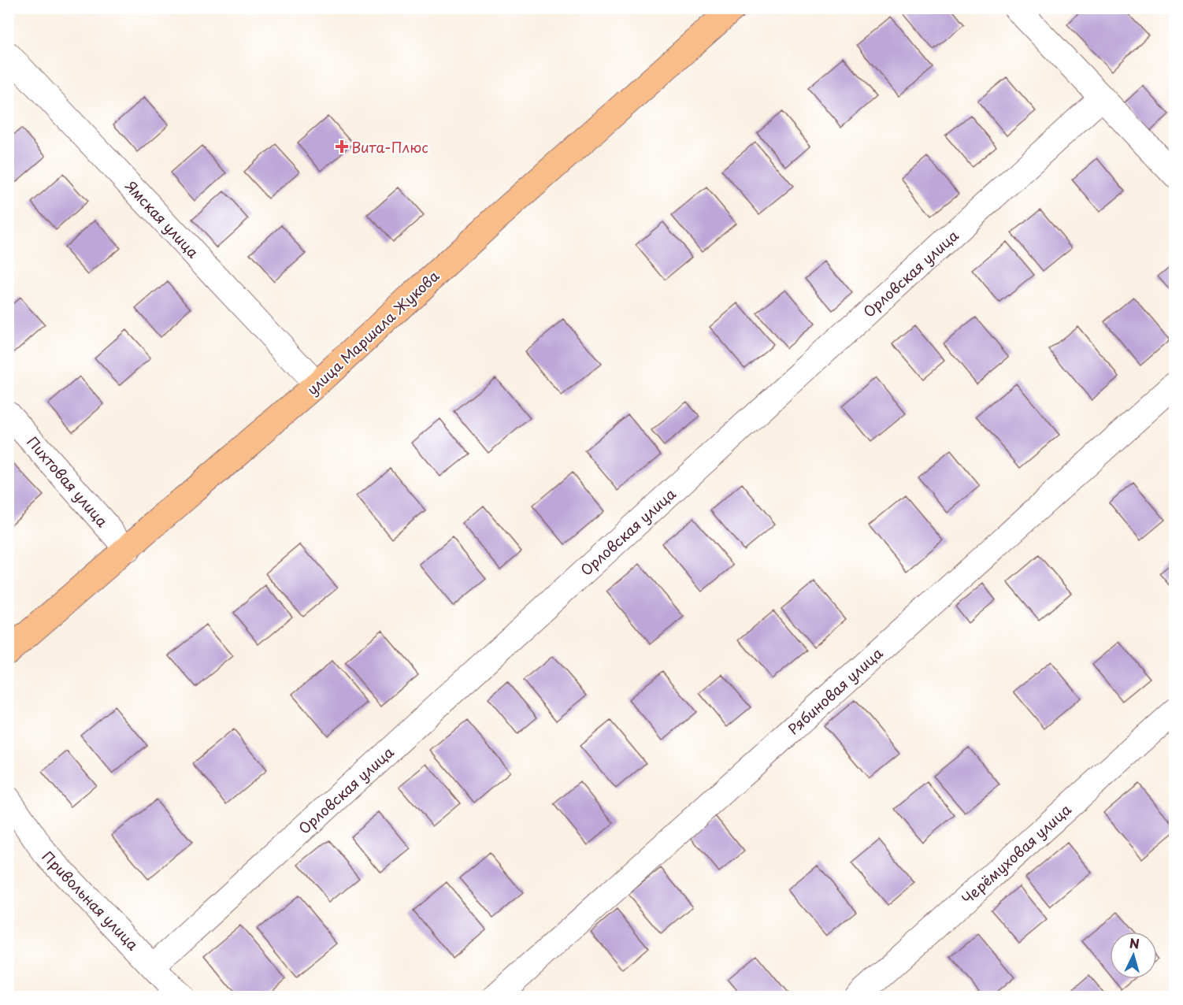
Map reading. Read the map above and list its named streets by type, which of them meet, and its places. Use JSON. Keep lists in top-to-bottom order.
{
  "streets": {
    "main road": ["улица Маршала Жукова"],
    "street": [
      "Ямская улица",
      "Орловская улица",
      "Пихтовая улица",
      "Рябиновая улица",
      "Черёмуховая улица",
      "Привольная улица"
    ]
  },
  "crossings": [
    ["Ямская улица", "улица Маршала Жукова"],
    ["Орловская улица", "Привольная улица"],
    ["улица Маршала Жукова", "Пихтовая улица"]
  ],
  "places": {
    "health": ["Вита-Плюс"]
  },
  "north": "top"
}
